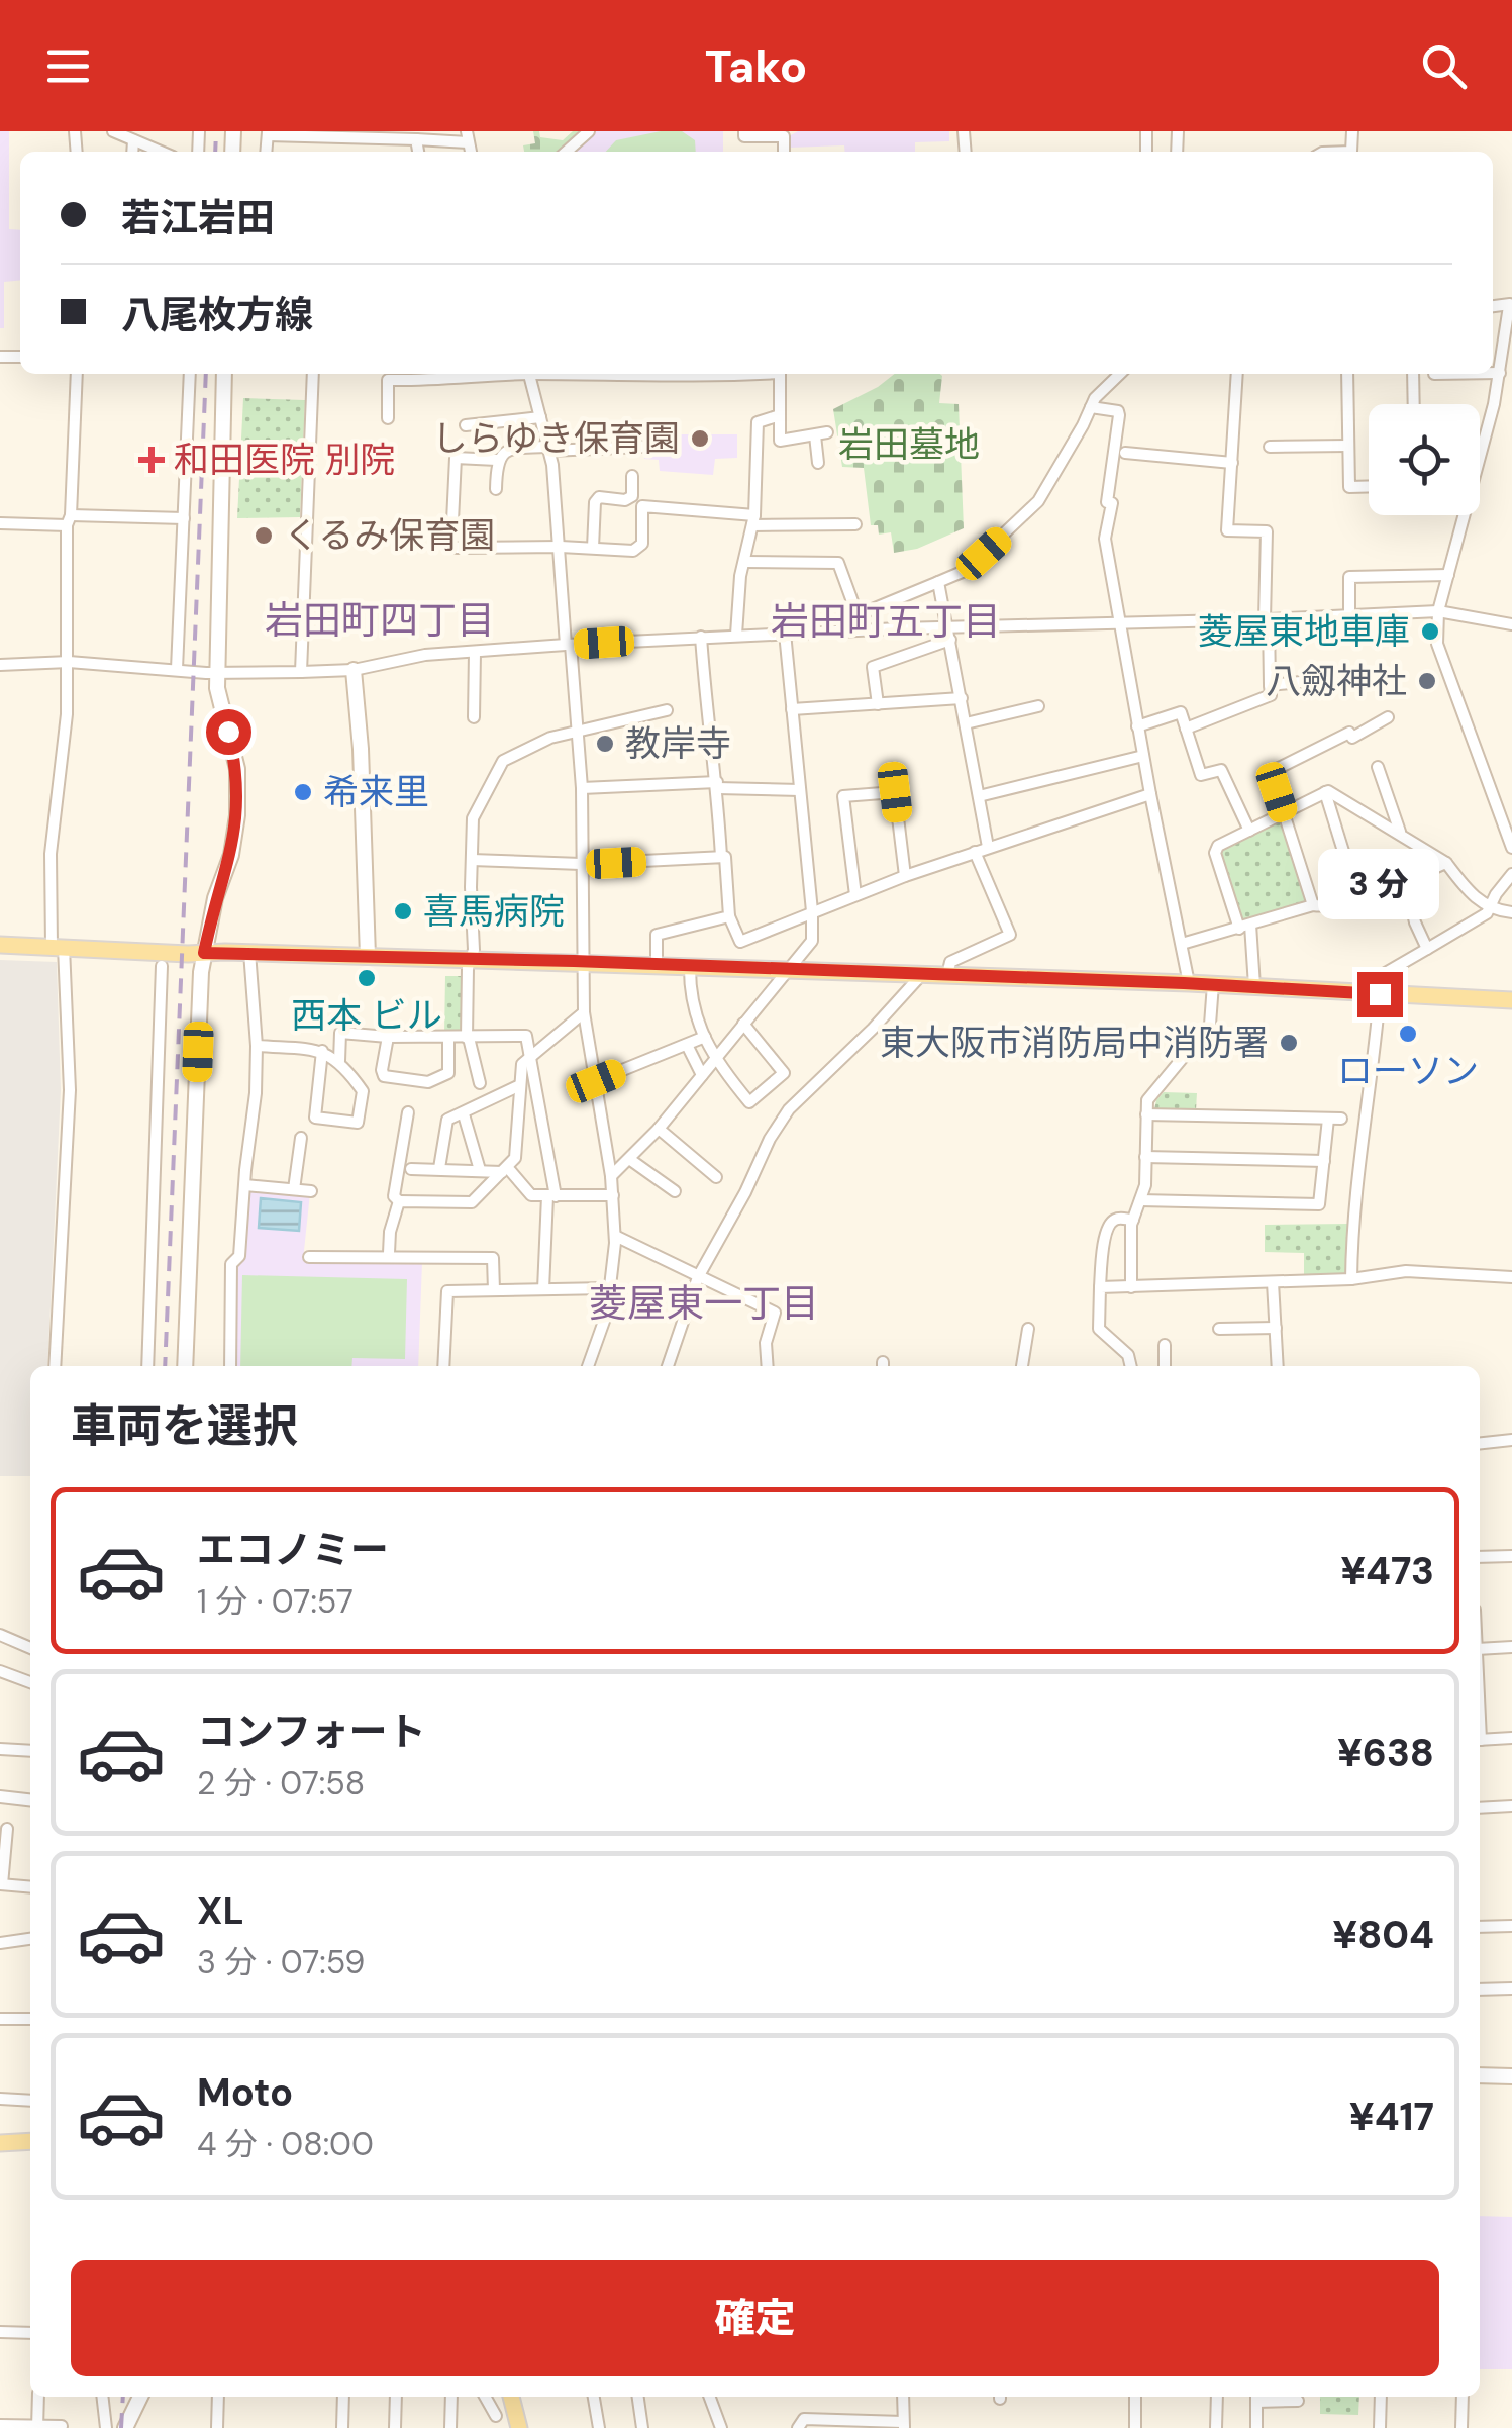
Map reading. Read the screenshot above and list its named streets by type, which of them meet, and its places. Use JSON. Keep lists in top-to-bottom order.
{
  "districts": ["岩田町四丁目", "岩田町五丁目", "菱屋東一丁目"],
  "parks": ["岩田墓地"],
  "places": {
    "other": [
      "しらゆき保育園",
      "くるみ保育園",
      "菱屋東地車庫",
      "八劔神社",
      "教岸寺",
      "希来里",
      "喜馬病院",
      "西本 ビル",
      "ローソン",
      "東大阪市消防局中消防署"
    ],
    "health": ["和田医院 別院"]
  },
  "page": {
    "header": "Tako",
    "banner": ["若江岩田", "八尾枚方線"],
    "bubble": "3 分",
    "heading": "車両を選択",
    "list": [
      {
        "name": "エコノミー",
        "note": "1 分 · 07:57",
        "value": "¥473"
      },
      {
        "name": "コンフォート",
        "note": "2 分 · 07:58",
        "value": "¥638"
      },
      {
        "name": "XL",
        "note": "3 分 · 07:59",
        "value": "¥804"
      },
      {
        "name": "Moto",
        "note": "4 分 · 08:00",
        "value": "¥417"
      }
    ],
    "buttons": "確定"
  }
}
